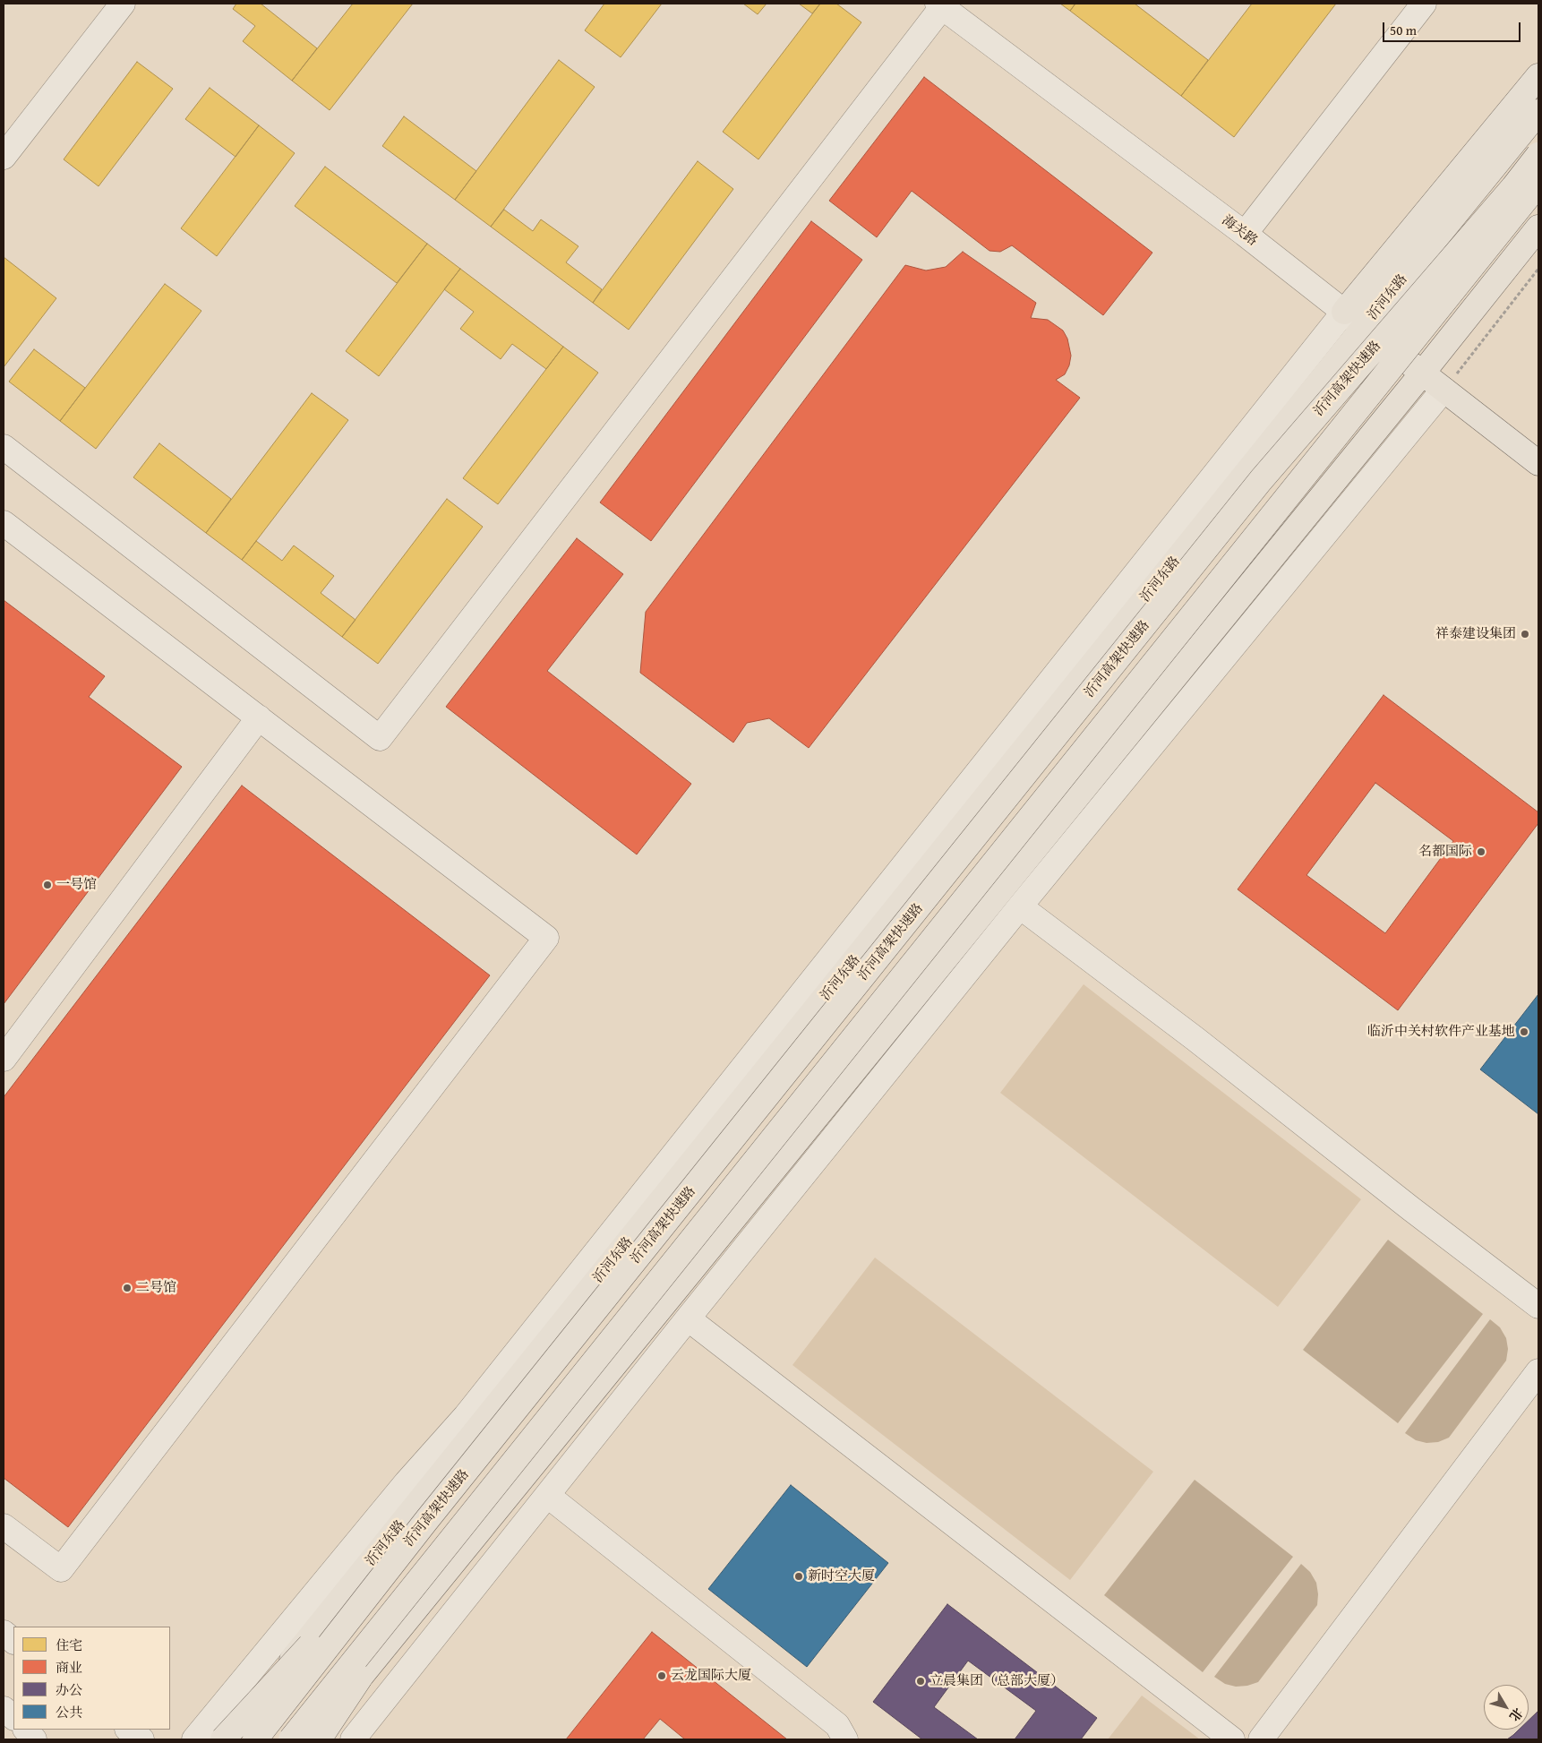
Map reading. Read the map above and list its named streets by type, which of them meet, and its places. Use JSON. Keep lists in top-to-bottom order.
{
  "streets": {
    "main road": ["海关路", "沂河东路", "沂河高架快速路"]
  },
  "crossings": [
    ["海关路", "沂河东路"]
  ],
  "places": [
    "祥泰建设集团",
    "名都国际",
    "一号馆",
    "临沂中关村软件产业基地",
    "二号馆",
    "新时空大厦",
    "云龙国际大厦",
    "立晨集团（总部大厦）"
  ],
  "legend": [
    "住宅",
    "商业",
    "办公",
    "公共"
  ],
  "scale_bar": "50 m",
  "north": "bottom right"
}
